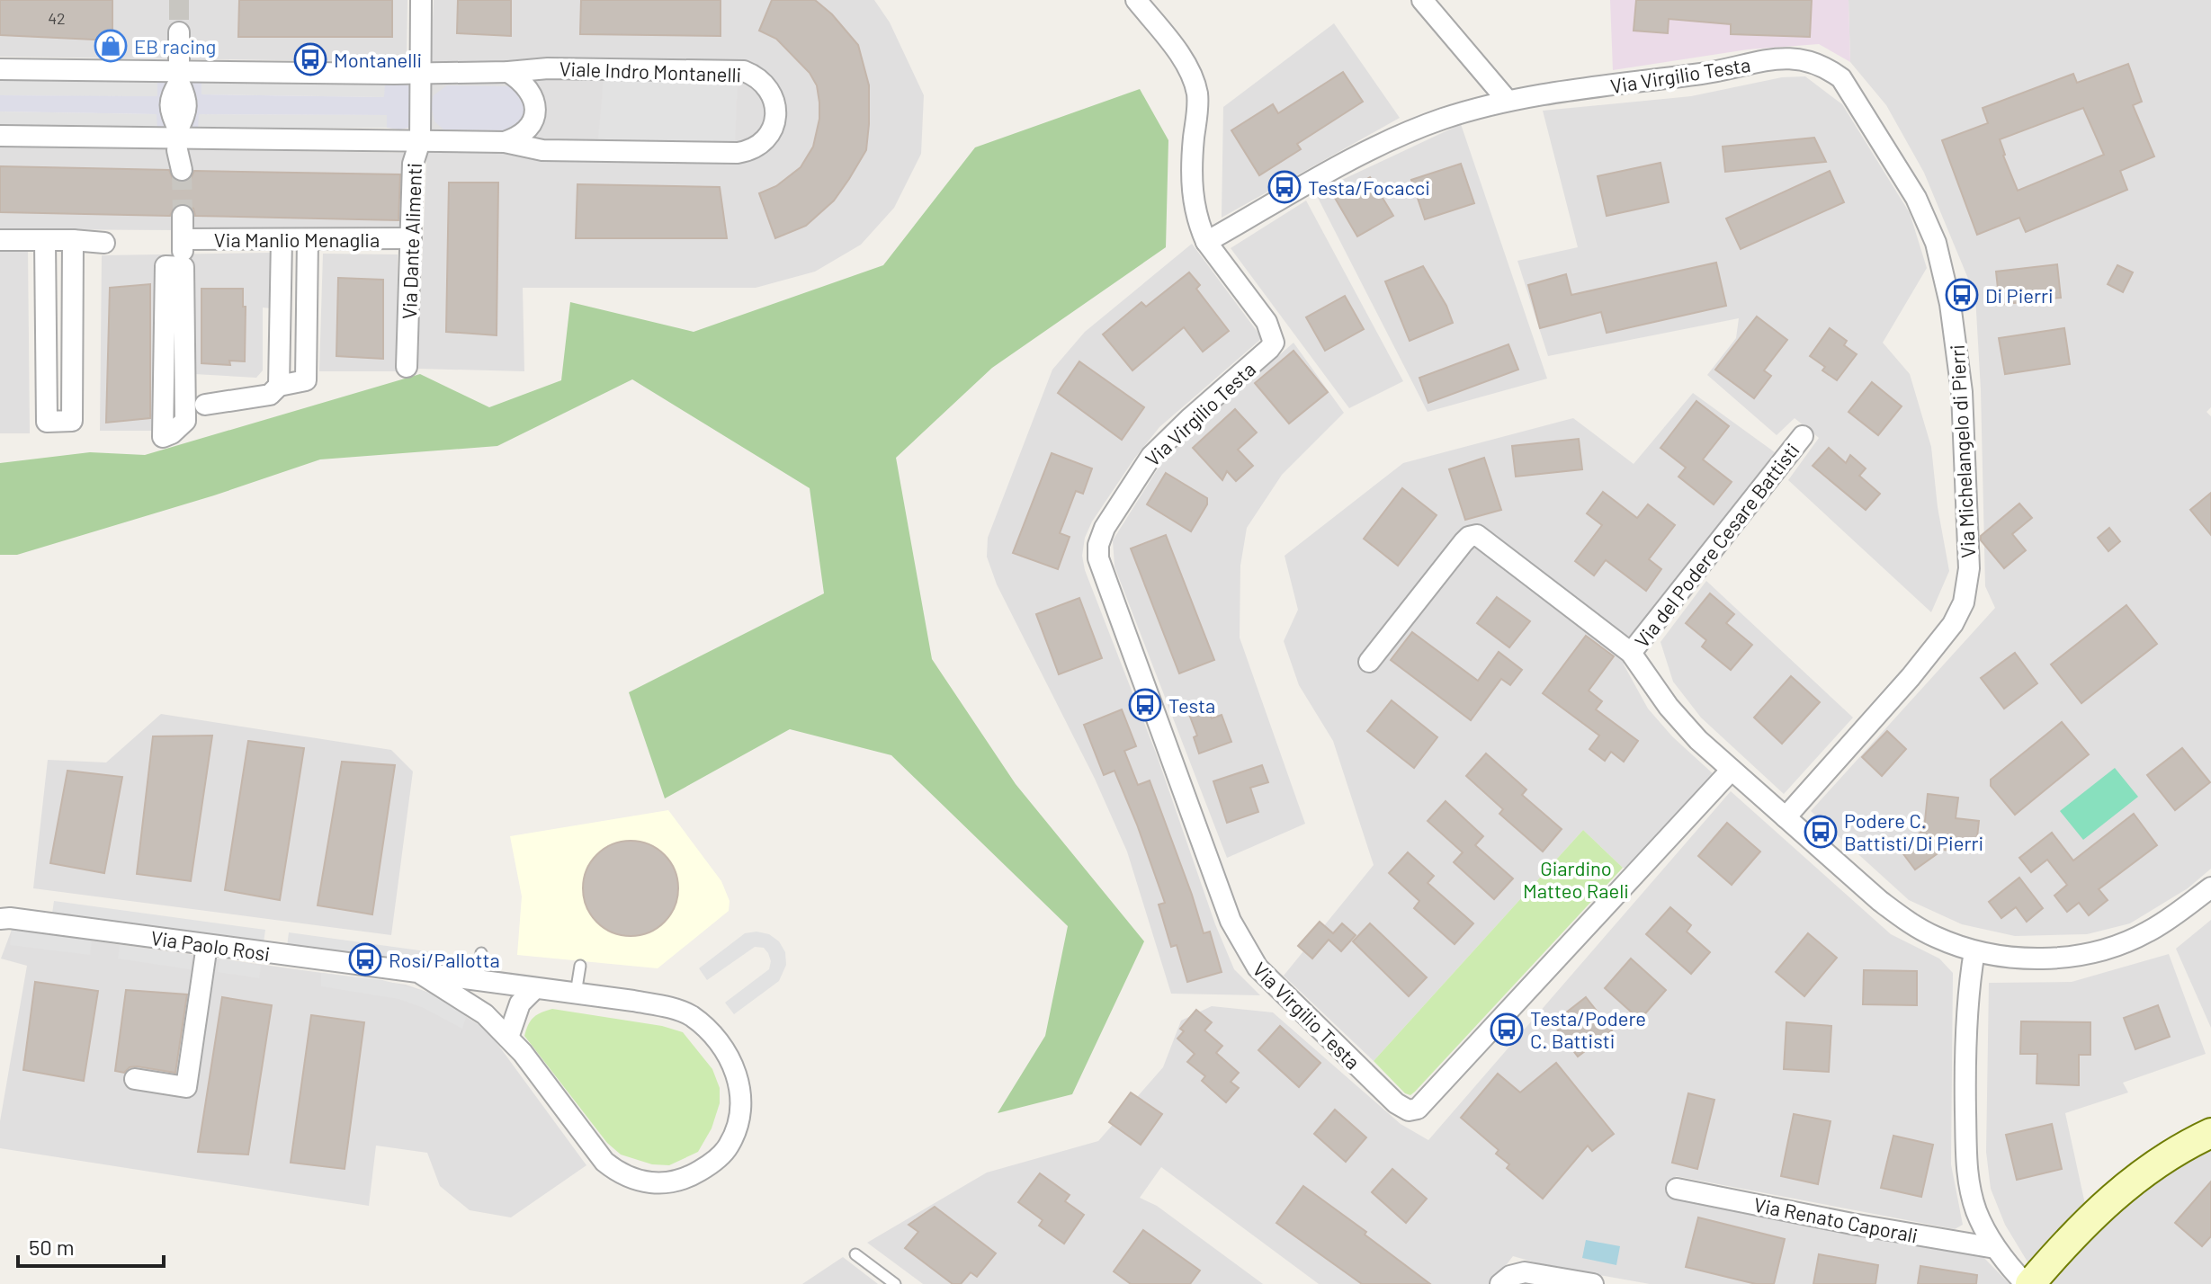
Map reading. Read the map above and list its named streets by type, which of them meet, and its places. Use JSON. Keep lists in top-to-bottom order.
{
  "streets": {
    "street": [
      "Viale Indro Montanelli",
      "Via Virgilio Testa",
      "Via Manlio Menaglia",
      "Via Dante Alimenti",
      "Via Michelangelo di Pierri",
      "Via del Podere Cesare Battisti",
      "Via Paolo Rosi",
      "Via Renato Caporali"
    ]
  },
  "crossings": [
    ["Viale Indro Montanelli", "Via Dante Alimenti"],
    ["Via Virgilio Testa", "Via Michelangelo di Pierri"],
    ["Via Virgilio Testa", "Via del Podere Cesare Battisti"],
    ["Via Manlio Menaglia", "Via Dante Alimenti"],
    ["Via Michelangelo di Pierri", "Via del Podere Cesare Battisti"]
  ],
  "parks": ["Giardino Matteo Raeli"],
  "places": {
    "shop": ["EB racing"],
    "bus stop": [
      "Montanelli",
      "Testa/Focacci",
      "Di Pierri",
      "Testa",
      "Podere C. Battisti/Di Pierri",
      "Rosi/Pallotta",
      "Testa/Podere C. Battisti"
    ]
  },
  "house_numbers": ["42"],
  "scale_bar": "50 m"
}
